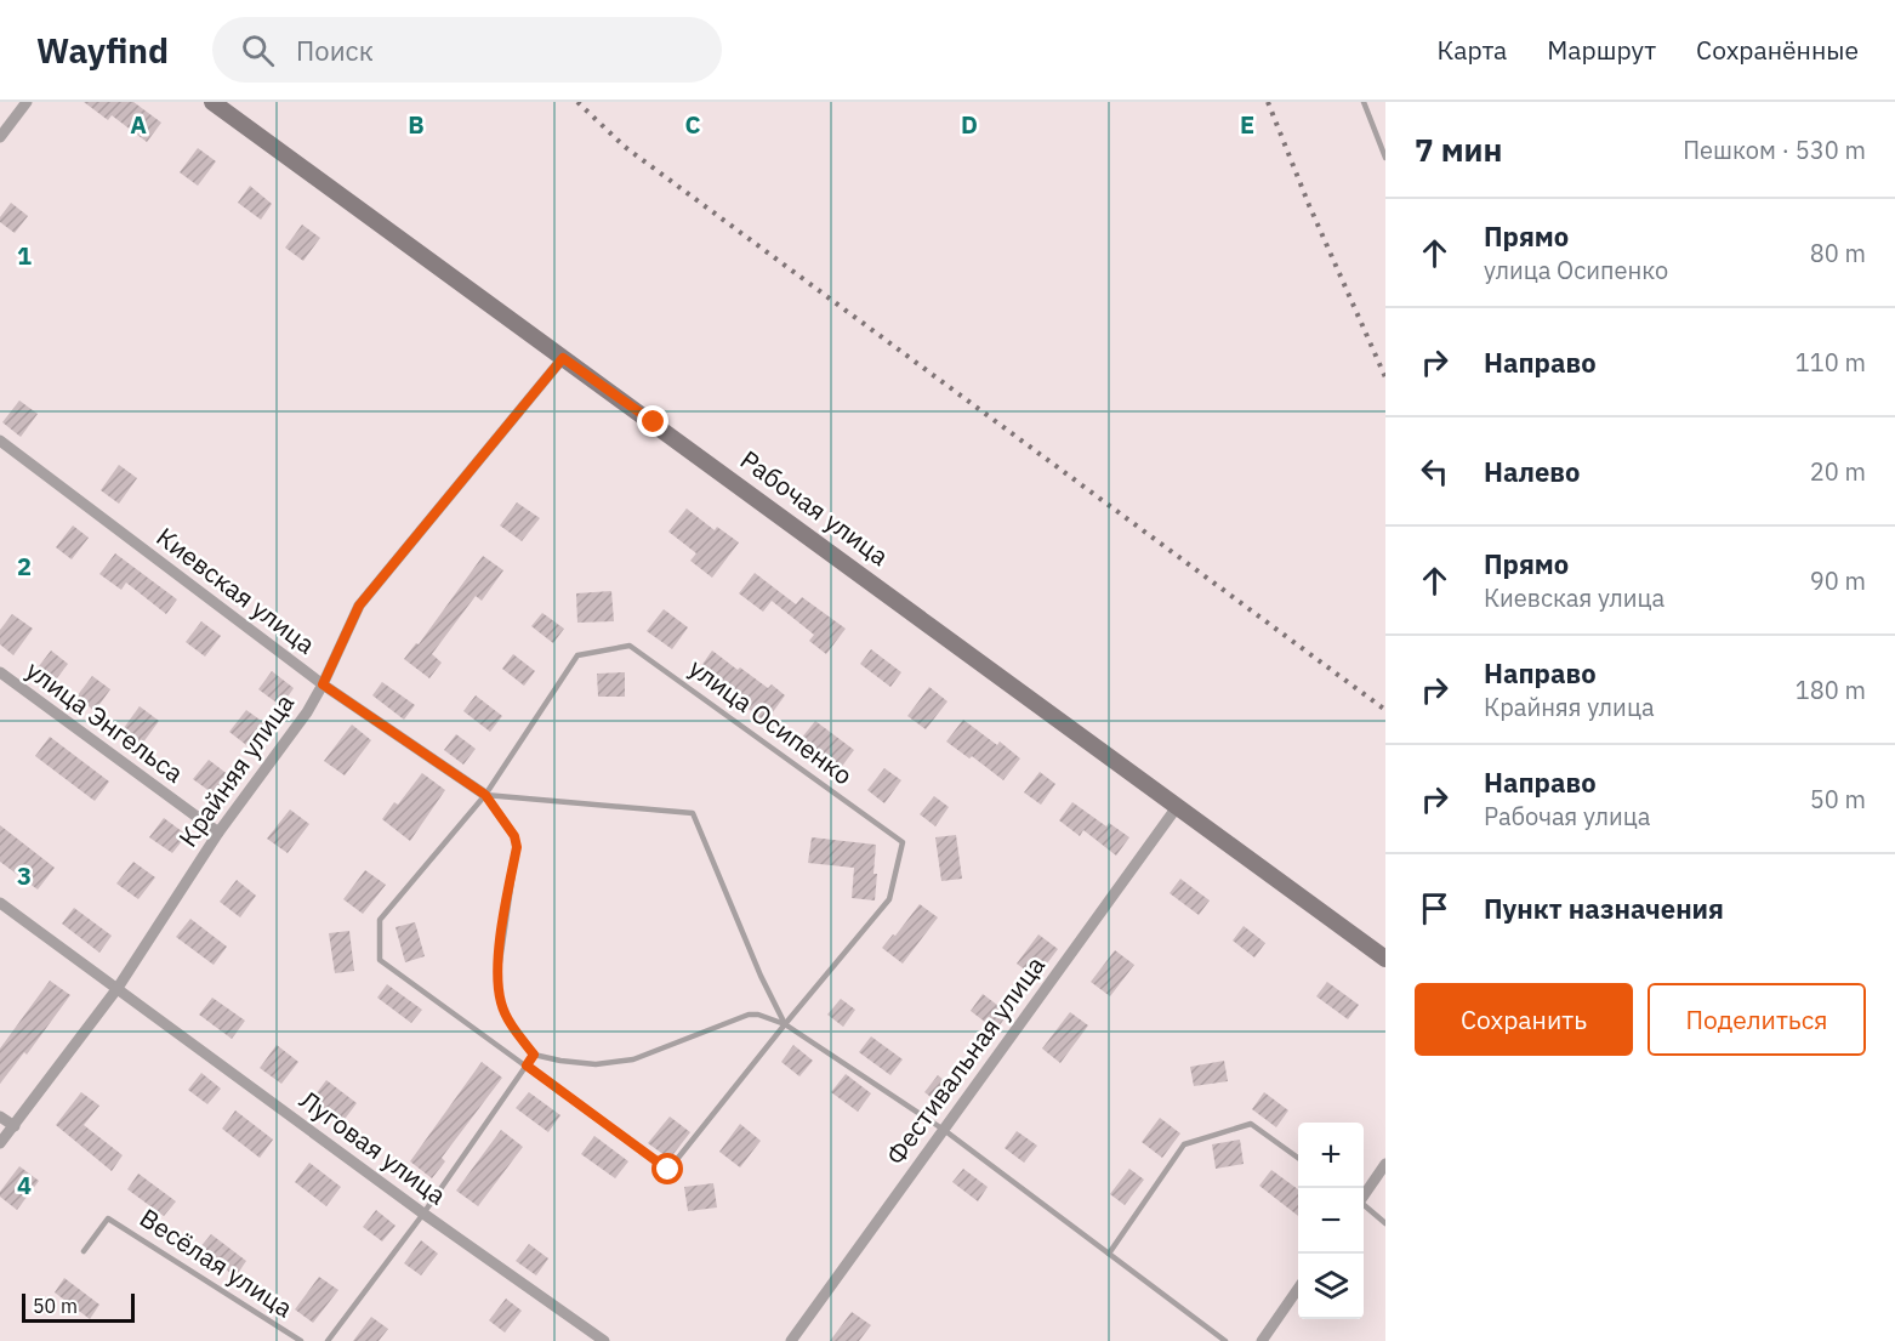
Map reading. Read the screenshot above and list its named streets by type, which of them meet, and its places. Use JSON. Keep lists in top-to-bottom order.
{
  "streets": {
    "main road": ["Рабочая улица"],
    "street": [
      "Киевская улица",
      "улица Энгельса",
      "Крайняя улица",
      "Фестивальная улица",
      "Луговая улица"
    ],
    "lane": ["улица Осипенко", "Весёлая улица"]
  },
  "crossings": [
    ["Рабочая улица", "Крайняя улица"],
    ["Рабочая улица", "Фестивальная улица"],
    ["Киевская улица", "улица Осипенко"],
    ["Киевская улица", "Крайняя улица"],
    ["улица Энгельса", "Крайняя улица"],
    ["Крайняя улица", "Луговая улица"]
  ],
  "scale_bar": "50 m",
  "page": {
    "header": "Wayfind",
    "search": "Поиск",
    "nav": ["Карта", "Маршрут", "Сохранённые"],
    "heading": ["7 мин", "Пешком · 530 m"],
    "list": [
      ["Прямо", "улица Осипенко", "80 m"],
      ["Направо", "110 m"],
      ["Налево", "20 m"],
      ["Прямо", "Киевская улица", "90 m"],
      ["Направо", "Крайняя улица", "180 m"],
      ["Направо", "Рабочая улица", "50 m"],
      "Пункт назначения"
    ],
    "buttons": ["Сохранить", "Поделиться"],
    "map_buttons": ["+", "−"],
    "scale": "50 m"
  },
  "grid": {
    "columns": [
      "A",
      "B",
      "C",
      "D",
      "E"
    ],
    "rows": [
      "1",
      "2",
      "3",
      "4"
    ]
  }
}
